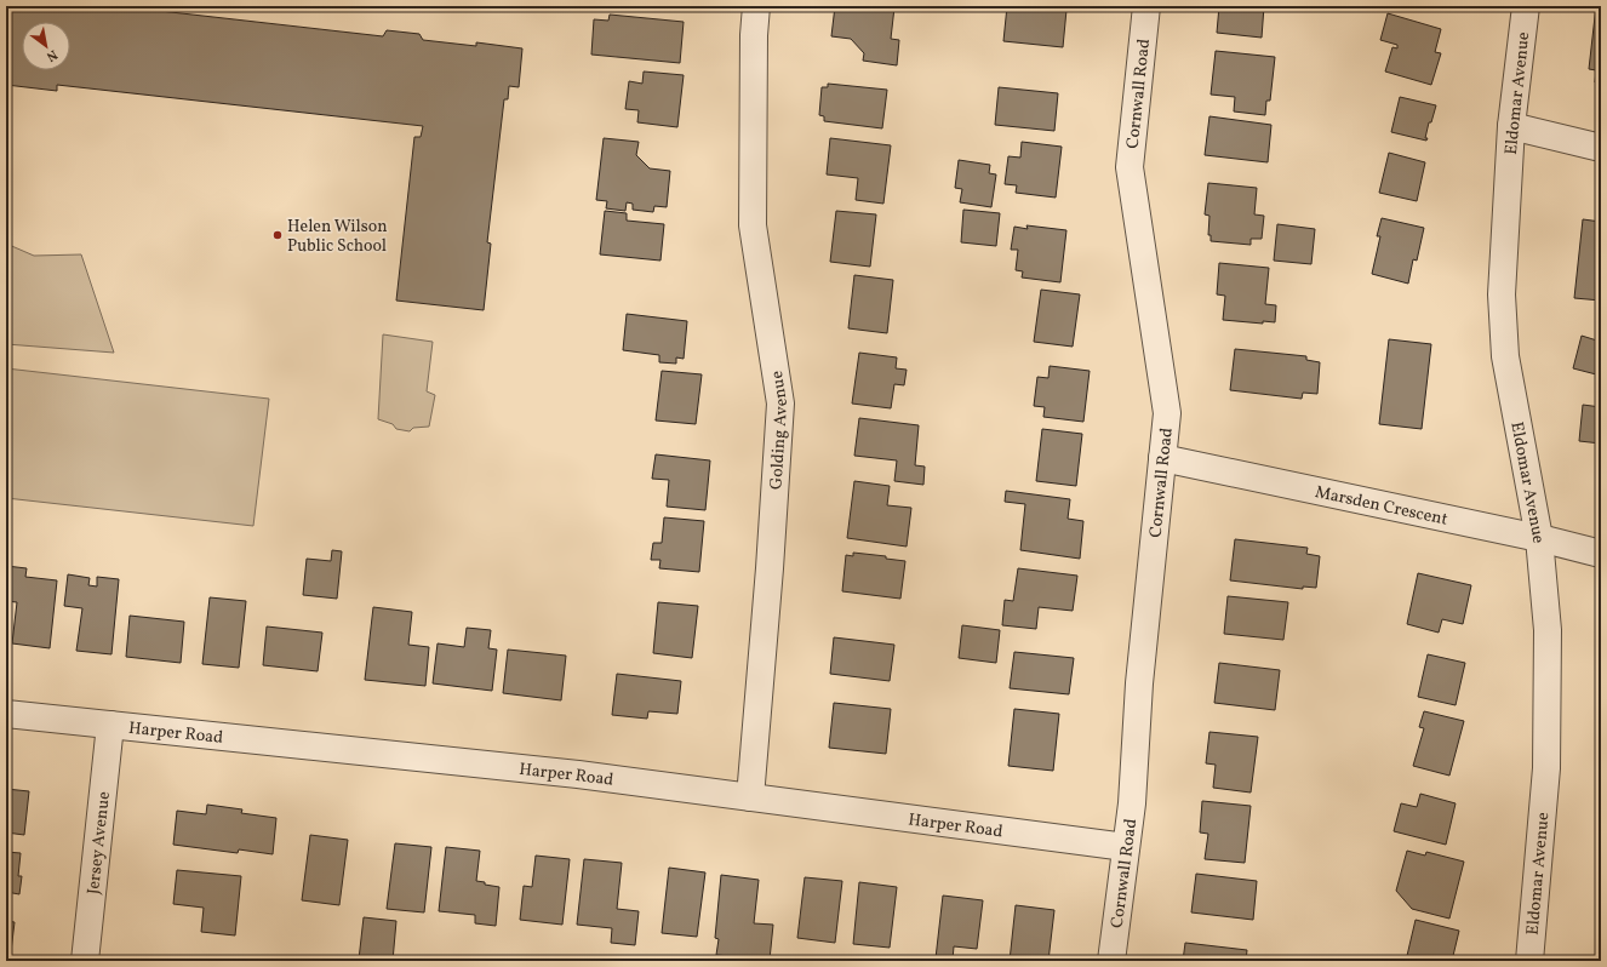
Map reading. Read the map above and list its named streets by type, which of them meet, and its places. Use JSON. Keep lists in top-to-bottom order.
{
  "streets": {
    "street": [
      "Cornwall Road",
      "Eldomar Avenue",
      "Golding Avenue",
      "Marsden Crescent",
      "Harper Road",
      "Jersey Avenue"
    ]
  },
  "crossings": [
    ["Cornwall Road", "Marsden Crescent"],
    ["Cornwall Road", "Harper Road"],
    ["Eldomar Avenue", "Marsden Crescent"],
    ["Golding Avenue", "Harper Road"],
    ["Harper Road", "Jersey Avenue"]
  ],
  "places": ["Helen Wilson Public School"],
  "north": "bottom right"
}
